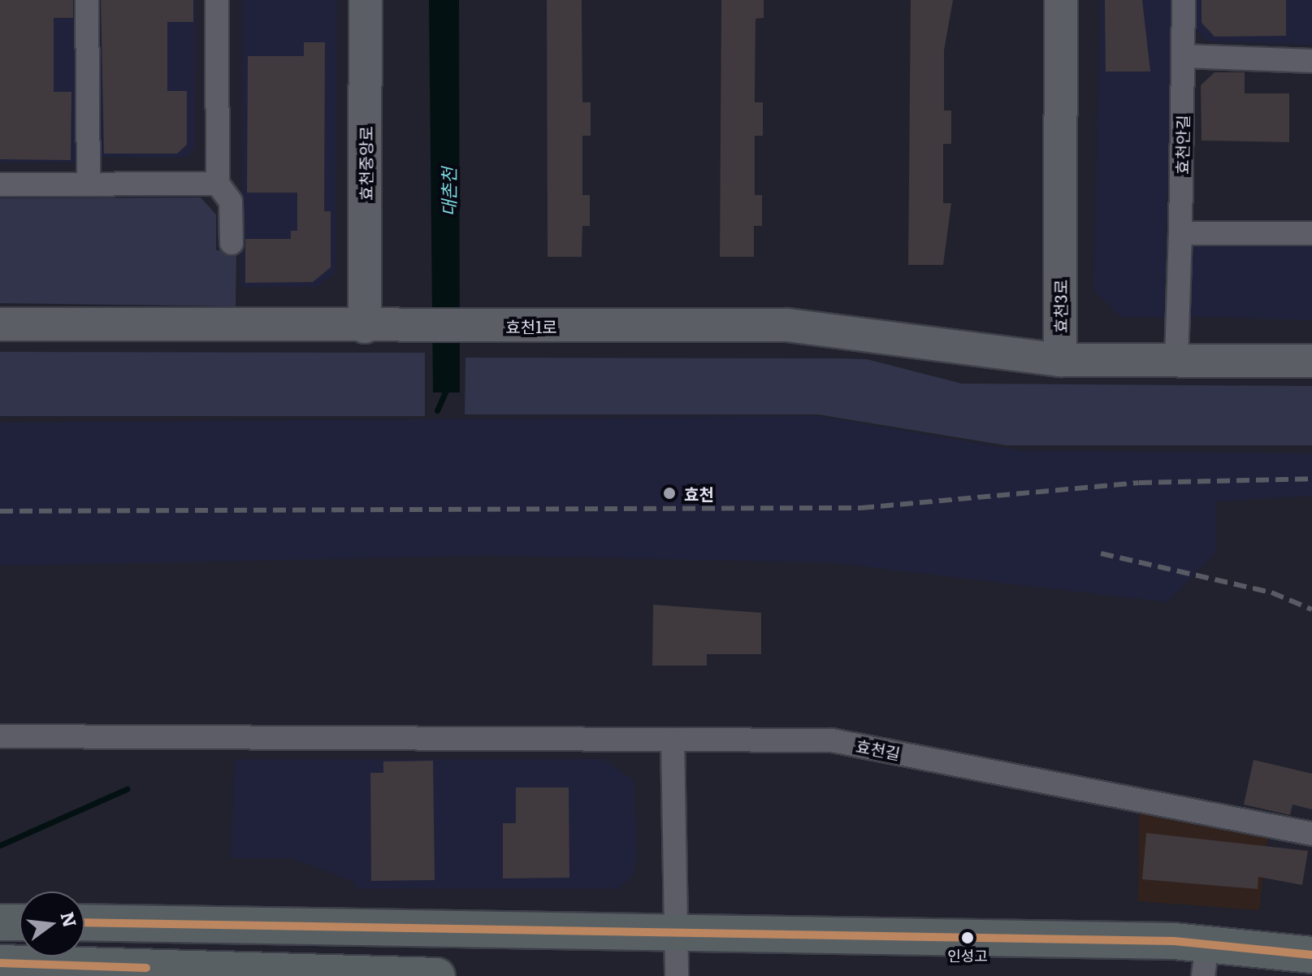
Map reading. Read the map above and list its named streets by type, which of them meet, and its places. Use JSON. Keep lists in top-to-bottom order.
{
  "streets": {
    "street": [
      "효천안길",
      "효천중앙로",
      "효천3로",
      "효천1로",
      "효천길"
    ]
  },
  "crossings": [
    ["효천중앙로", "효천1로"],
    ["효천3로", "효천1로"]
  ],
  "water": ["대촌천"],
  "places": ["효천", "인성고"],
  "north": "right"
}
